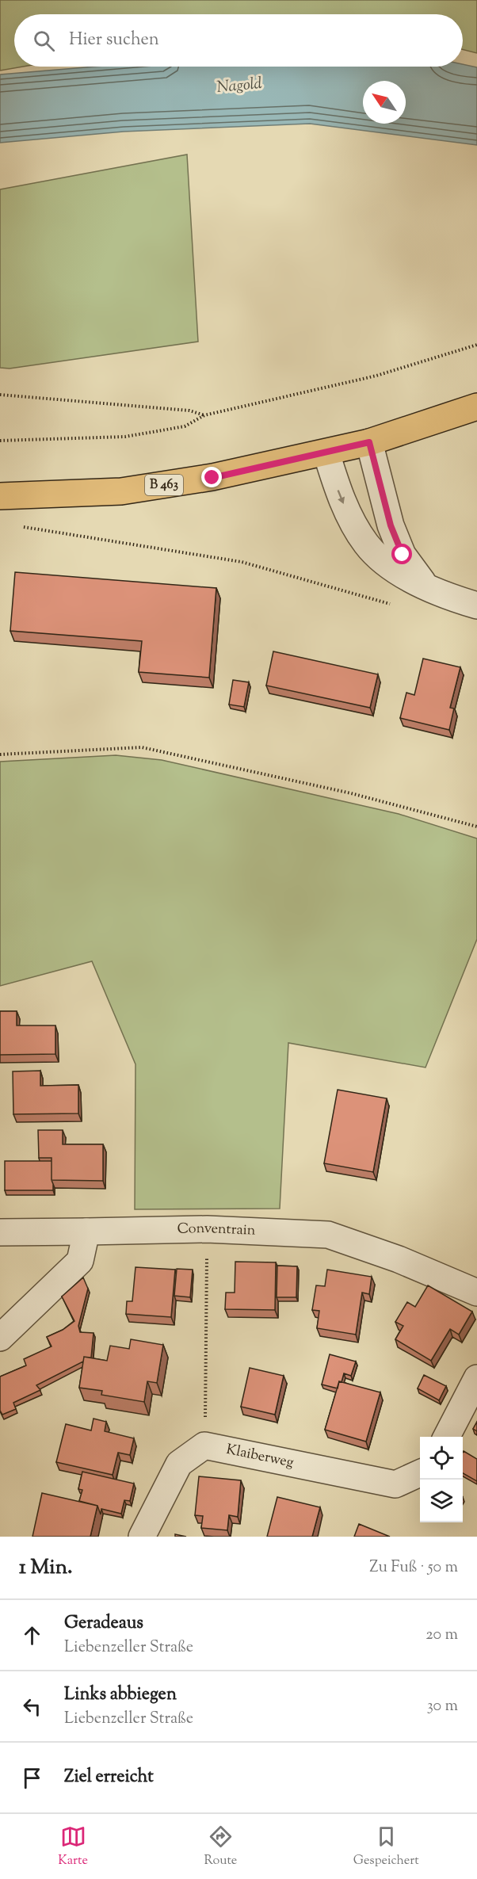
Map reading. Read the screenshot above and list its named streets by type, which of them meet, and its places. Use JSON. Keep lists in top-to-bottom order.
{
  "streets": {
    "main road": ["B 463"],
    "street": ["Conventrain", "Klaiberweg"]
  },
  "water": ["Nagold"],
  "north": "top left",
  "page": {
    "search": "Hier suchen",
    "heading": ["1 Min.", "Zu Fuß · 50 m"],
    "list": [
      ["Geradeaus", "Liebenzeller Straße", "20 m"],
      ["Links abbiegen", "Liebenzeller Straße", "30 m"],
      "Ziel erreicht"
    ],
    "nav": ["Karte", "Route", "Gespeichert"]
  }
}
